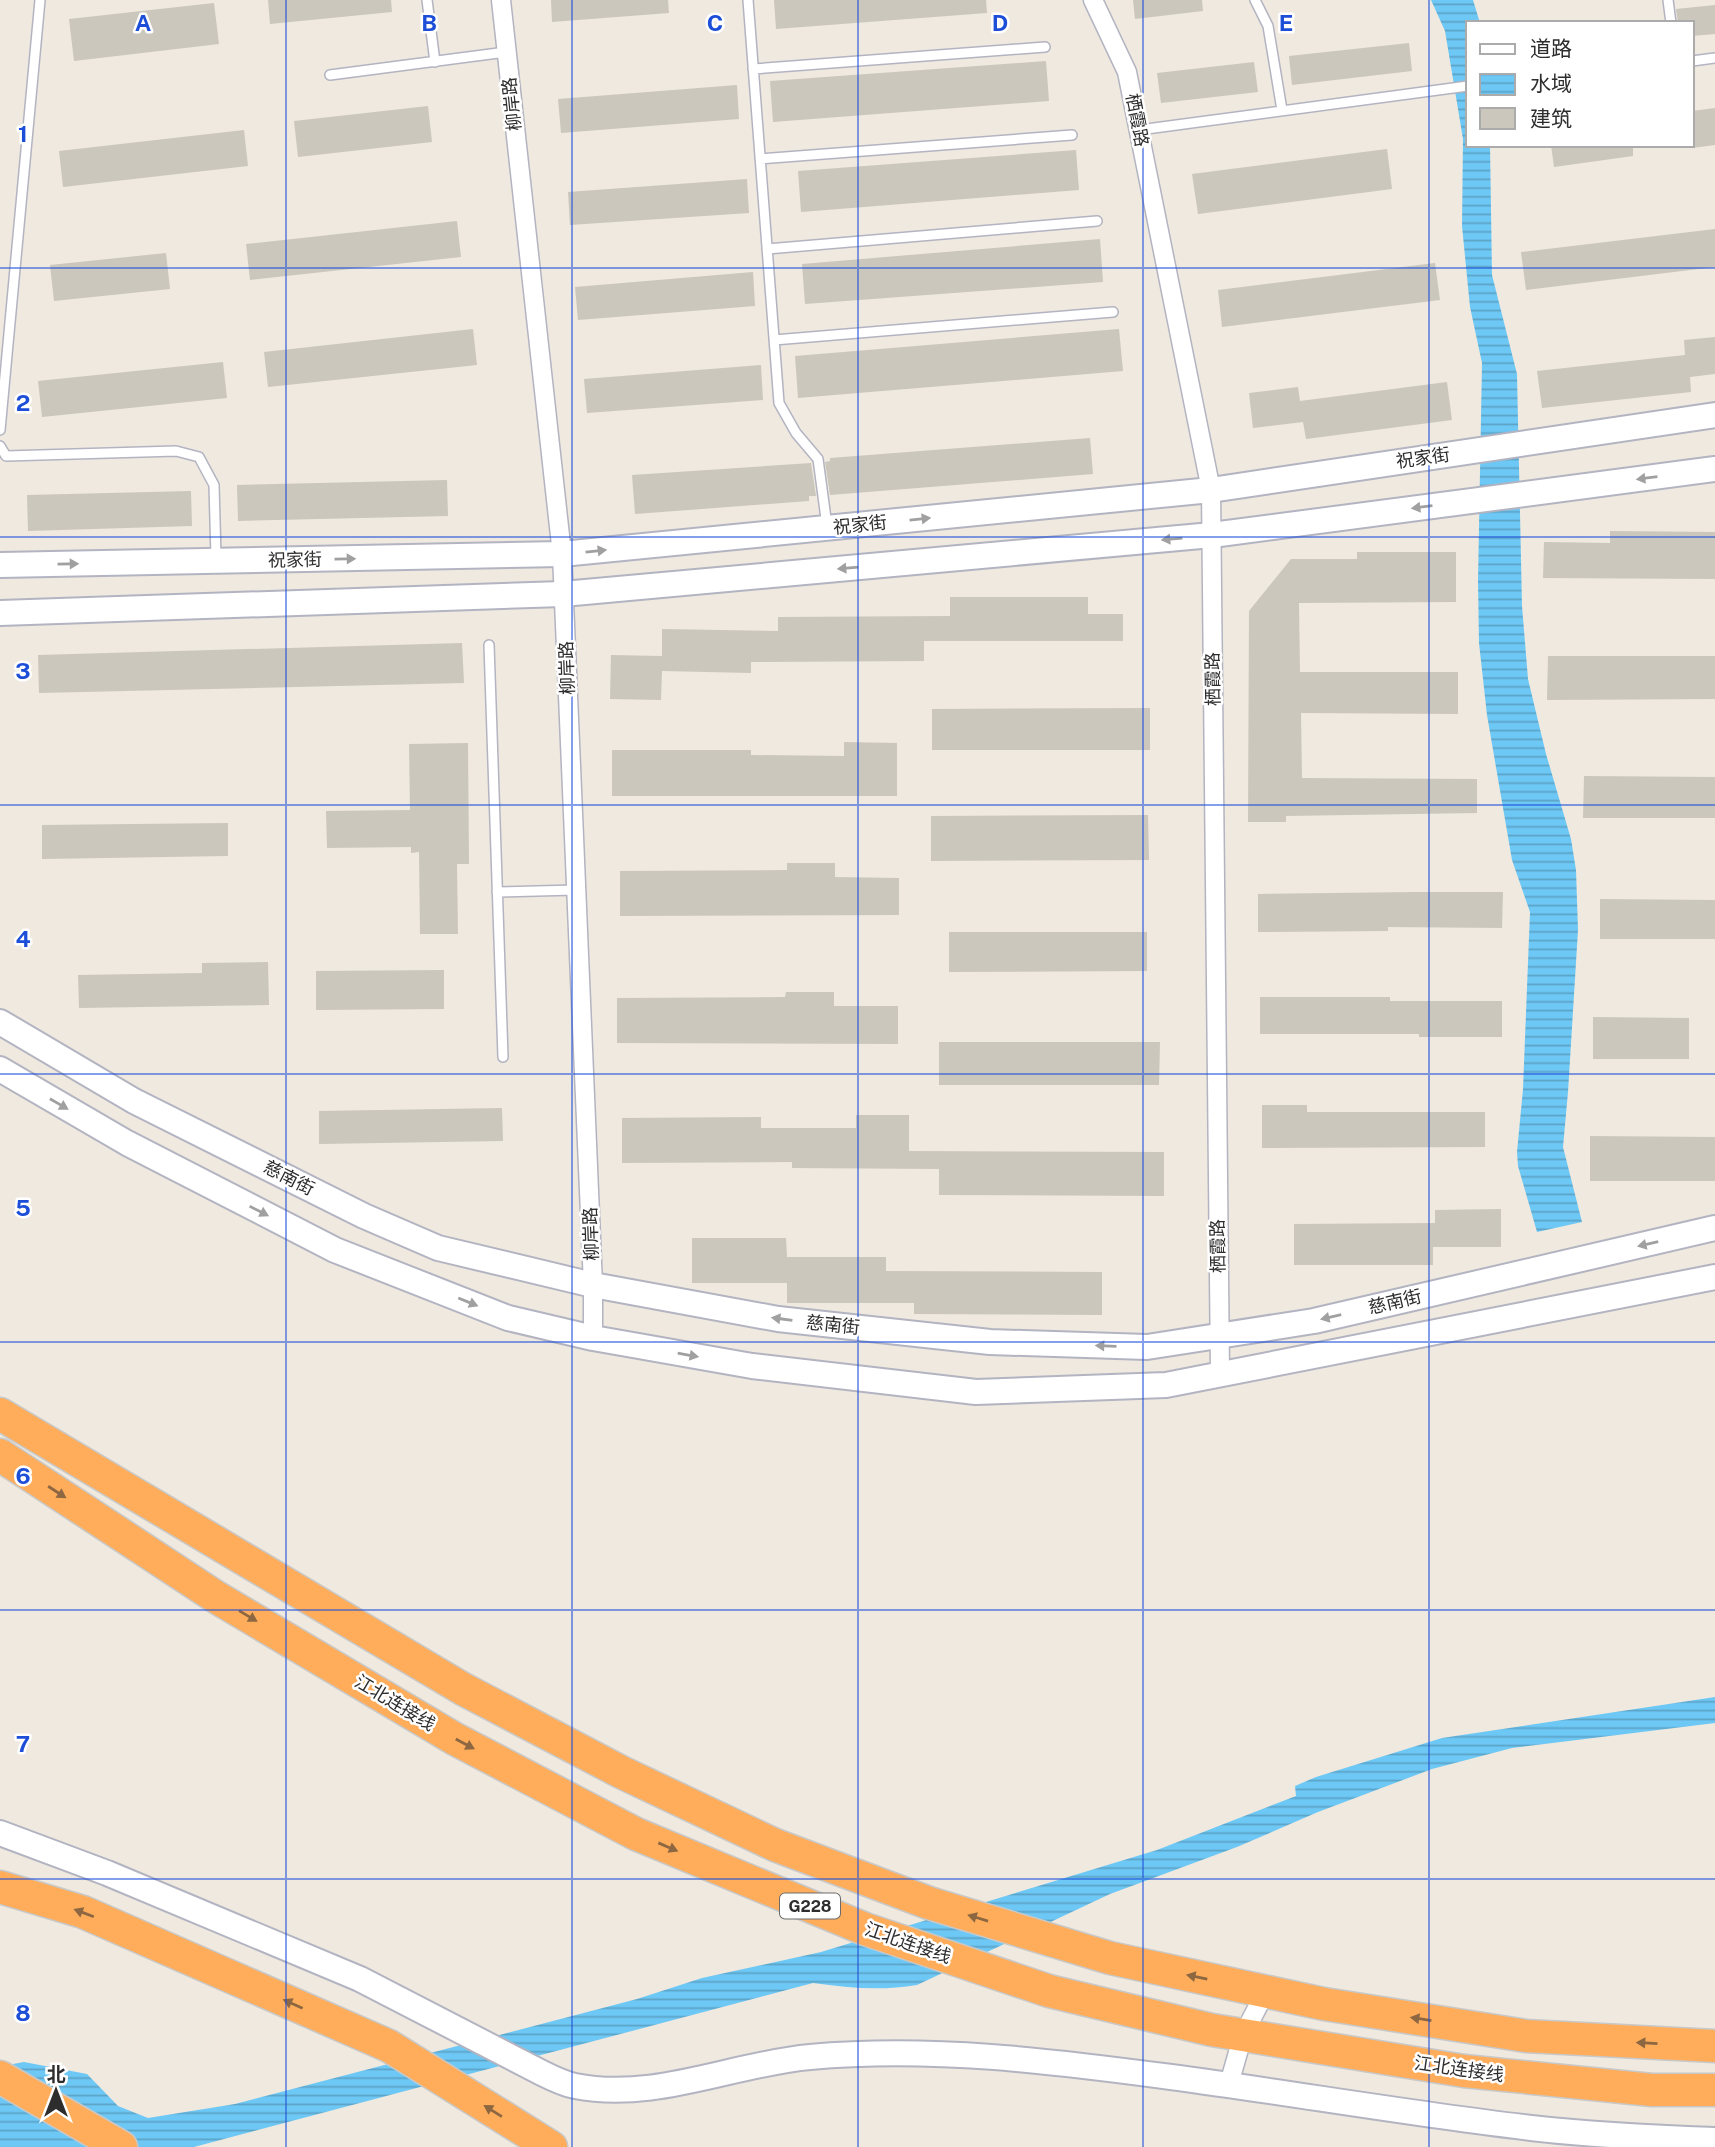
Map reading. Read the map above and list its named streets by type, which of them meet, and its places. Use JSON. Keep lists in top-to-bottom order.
{
  "streets": {
    "highway": ["江北连接线", "G228"],
    "street": [
      "柳岸路",
      "栖霞路",
      "祝家街",
      "慈南街"
    ]
  },
  "crossings": [
    ["柳岸路", "祝家街"],
    ["柳岸路", "慈南街"],
    ["栖霞路", "祝家街"],
    ["栖霞路", "慈南街"]
  ],
  "legend": ["道路", "水域", "建筑"],
  "north": "top",
  "grid": {
    "columns": [
      "A",
      "B",
      "C",
      "D",
      "E"
    ],
    "rows": [
      "1",
      "2",
      "3",
      "4",
      "5",
      "6",
      "7",
      "8"
    ]
  }
}
